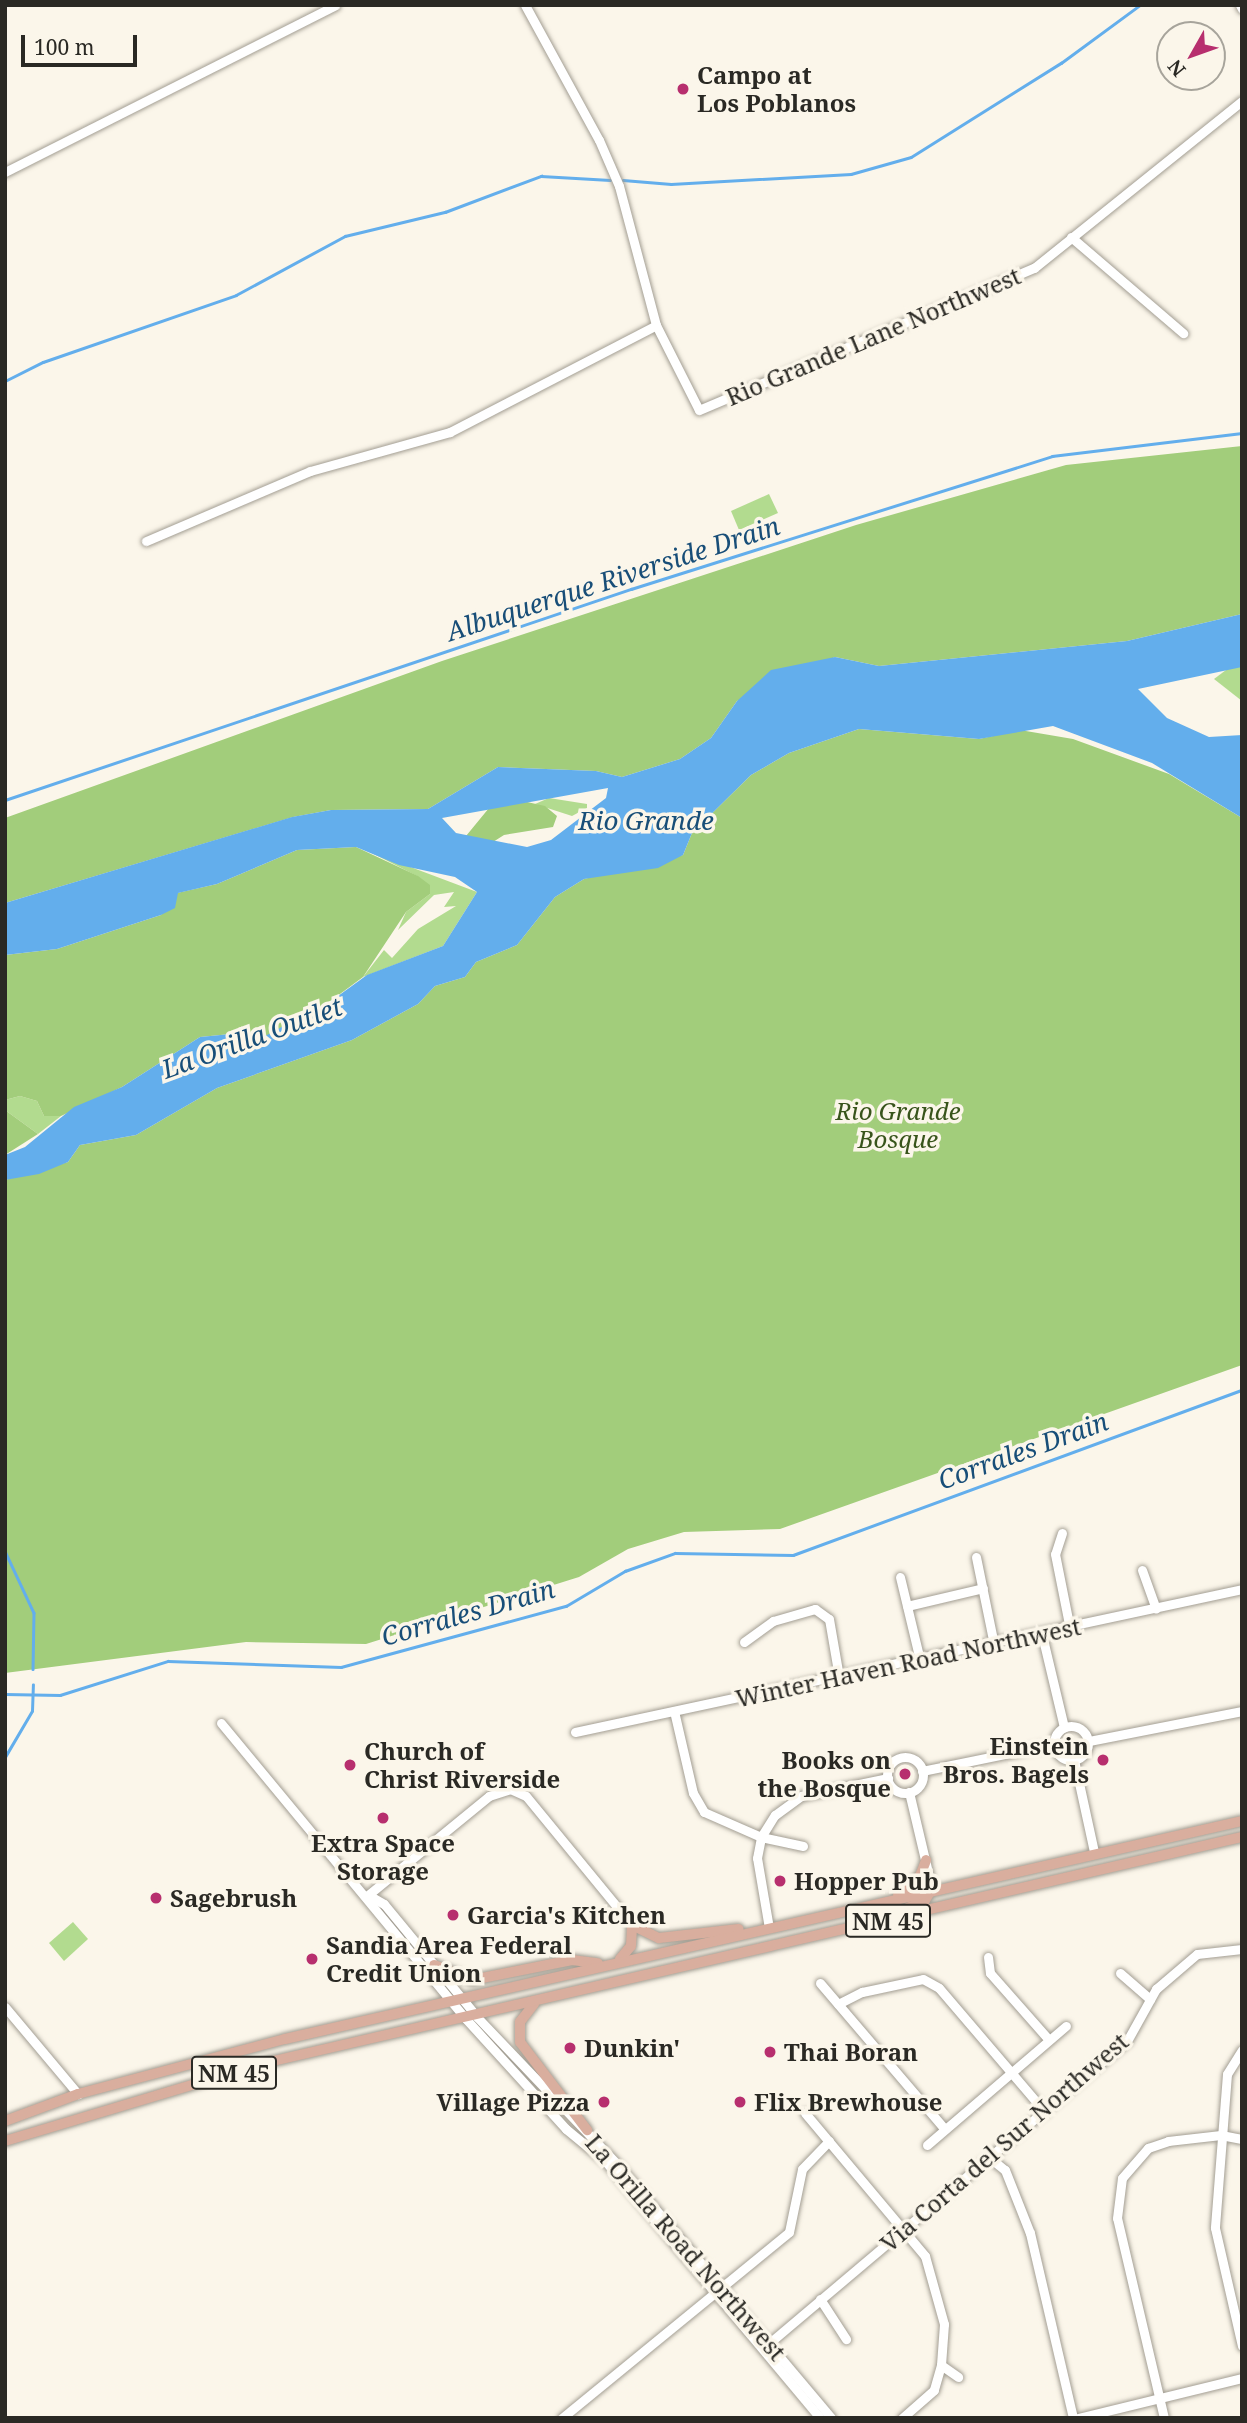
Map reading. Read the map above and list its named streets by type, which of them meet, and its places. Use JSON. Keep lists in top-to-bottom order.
{
  "streets": {
    "main road": ["NM 45"],
    "street": [
      "Rio Grande Lane Northwest",
      "Winter Haven Road Northwest",
      "Via Corta del Sur Northwest",
      "La Orilla Road Northwest"
    ]
  },
  "crossings": [
    ["NM 45", "La Orilla Road Northwest"],
    ["Via Corta del Sur Northwest", "La Orilla Road Northwest"]
  ],
  "water": [
    "Albuquerque Riverside Drain",
    "Rio Grande",
    "La Orilla Outlet",
    "Corrales Drain"
  ],
  "parks": ["Rio Grande Bosque"],
  "places": [
    "Campo at Los Poblanos",
    "Einstein Bros. Bagels",
    "Church of Christ Riverside",
    "Books on the Bosque",
    "Extra Space Storage",
    "Hopper Pub",
    "Sagebrush",
    "Garcia's Kitchen",
    "Sandia Area Federal Credit Union",
    "Dunkin'",
    "Thai Boran",
    "Village Pizza",
    "Flix Brewhouse"
  ],
  "scale_bar": "100 m",
  "north": "bottom left"
}
